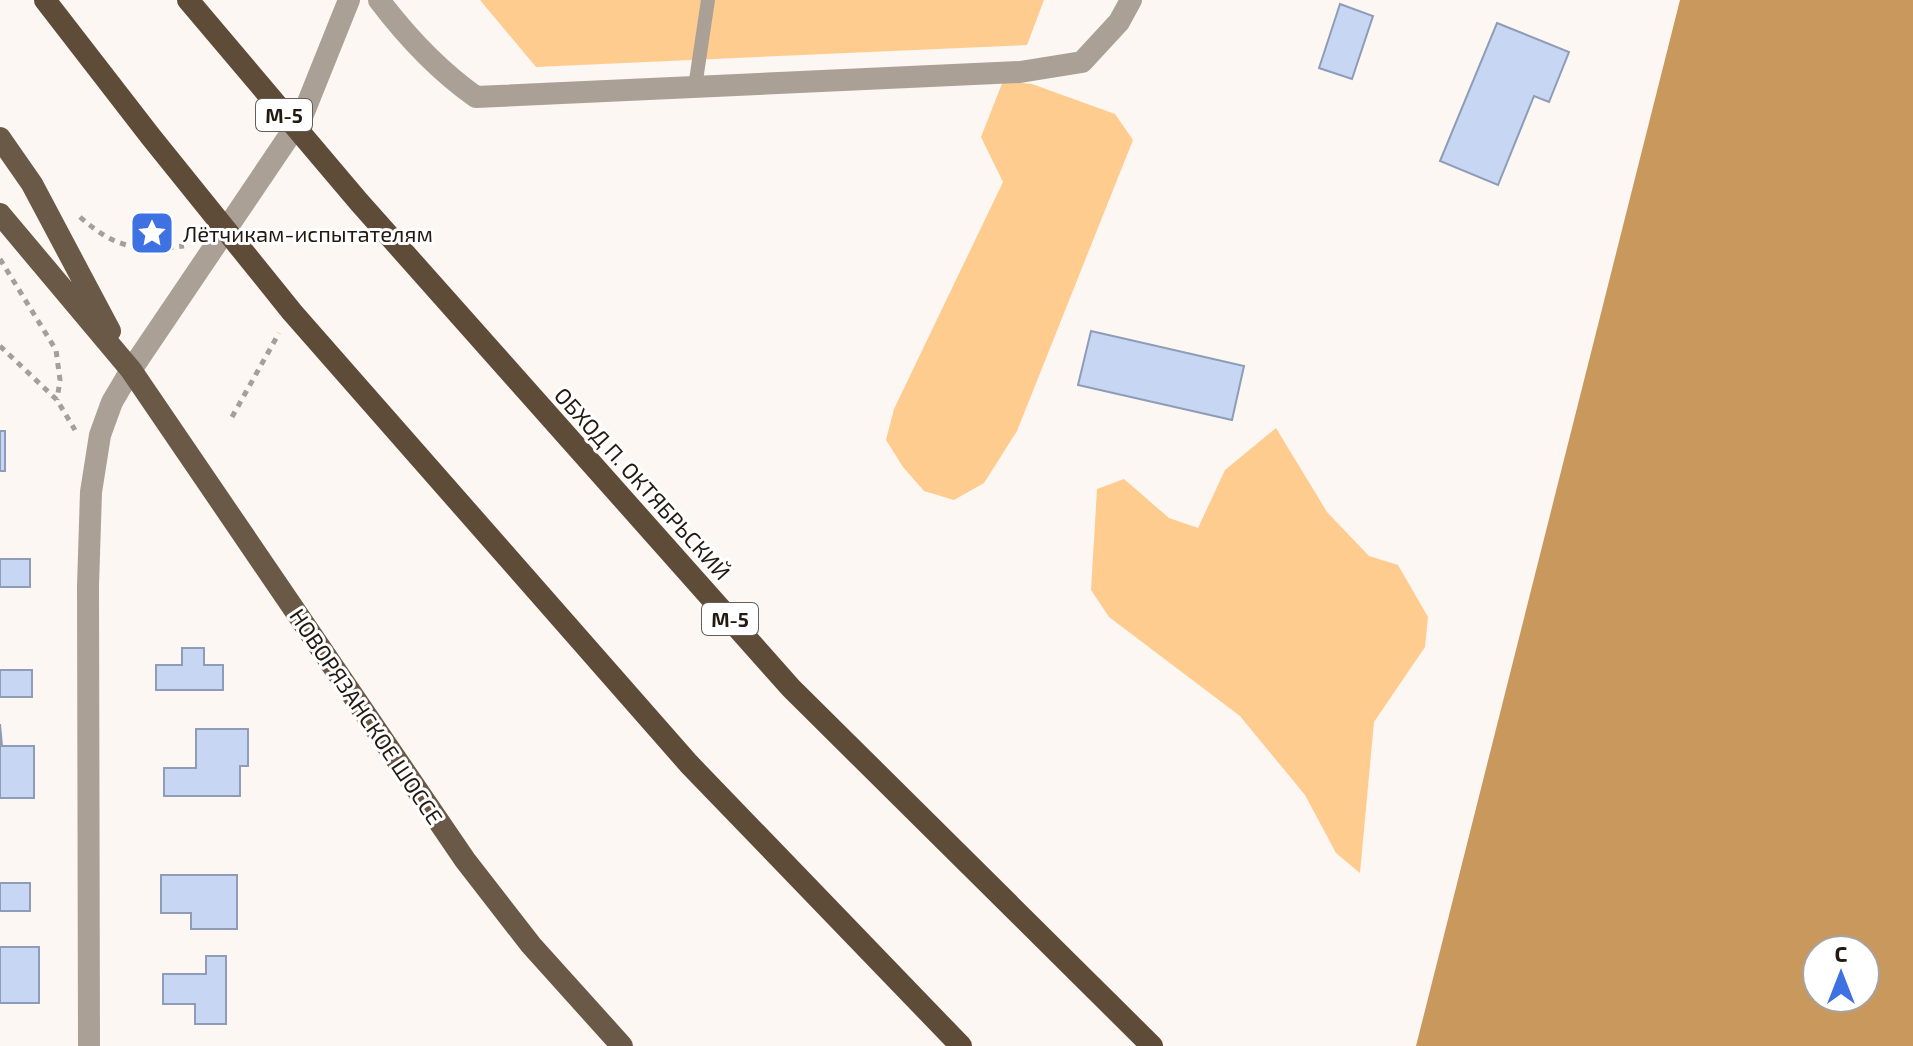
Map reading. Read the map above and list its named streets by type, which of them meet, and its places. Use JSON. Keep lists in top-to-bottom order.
{
  "streets": {
    "highway": ["М-5", "ОБХОД П. ОКТЯБРЬСКИЙ"],
    "main road": ["НОВОРЯЗАНСКОЕ ШОССЕ"]
  },
  "places": {
    "place": ["Лётчикам-испытателям"]
  },
  "north": "top"
}
